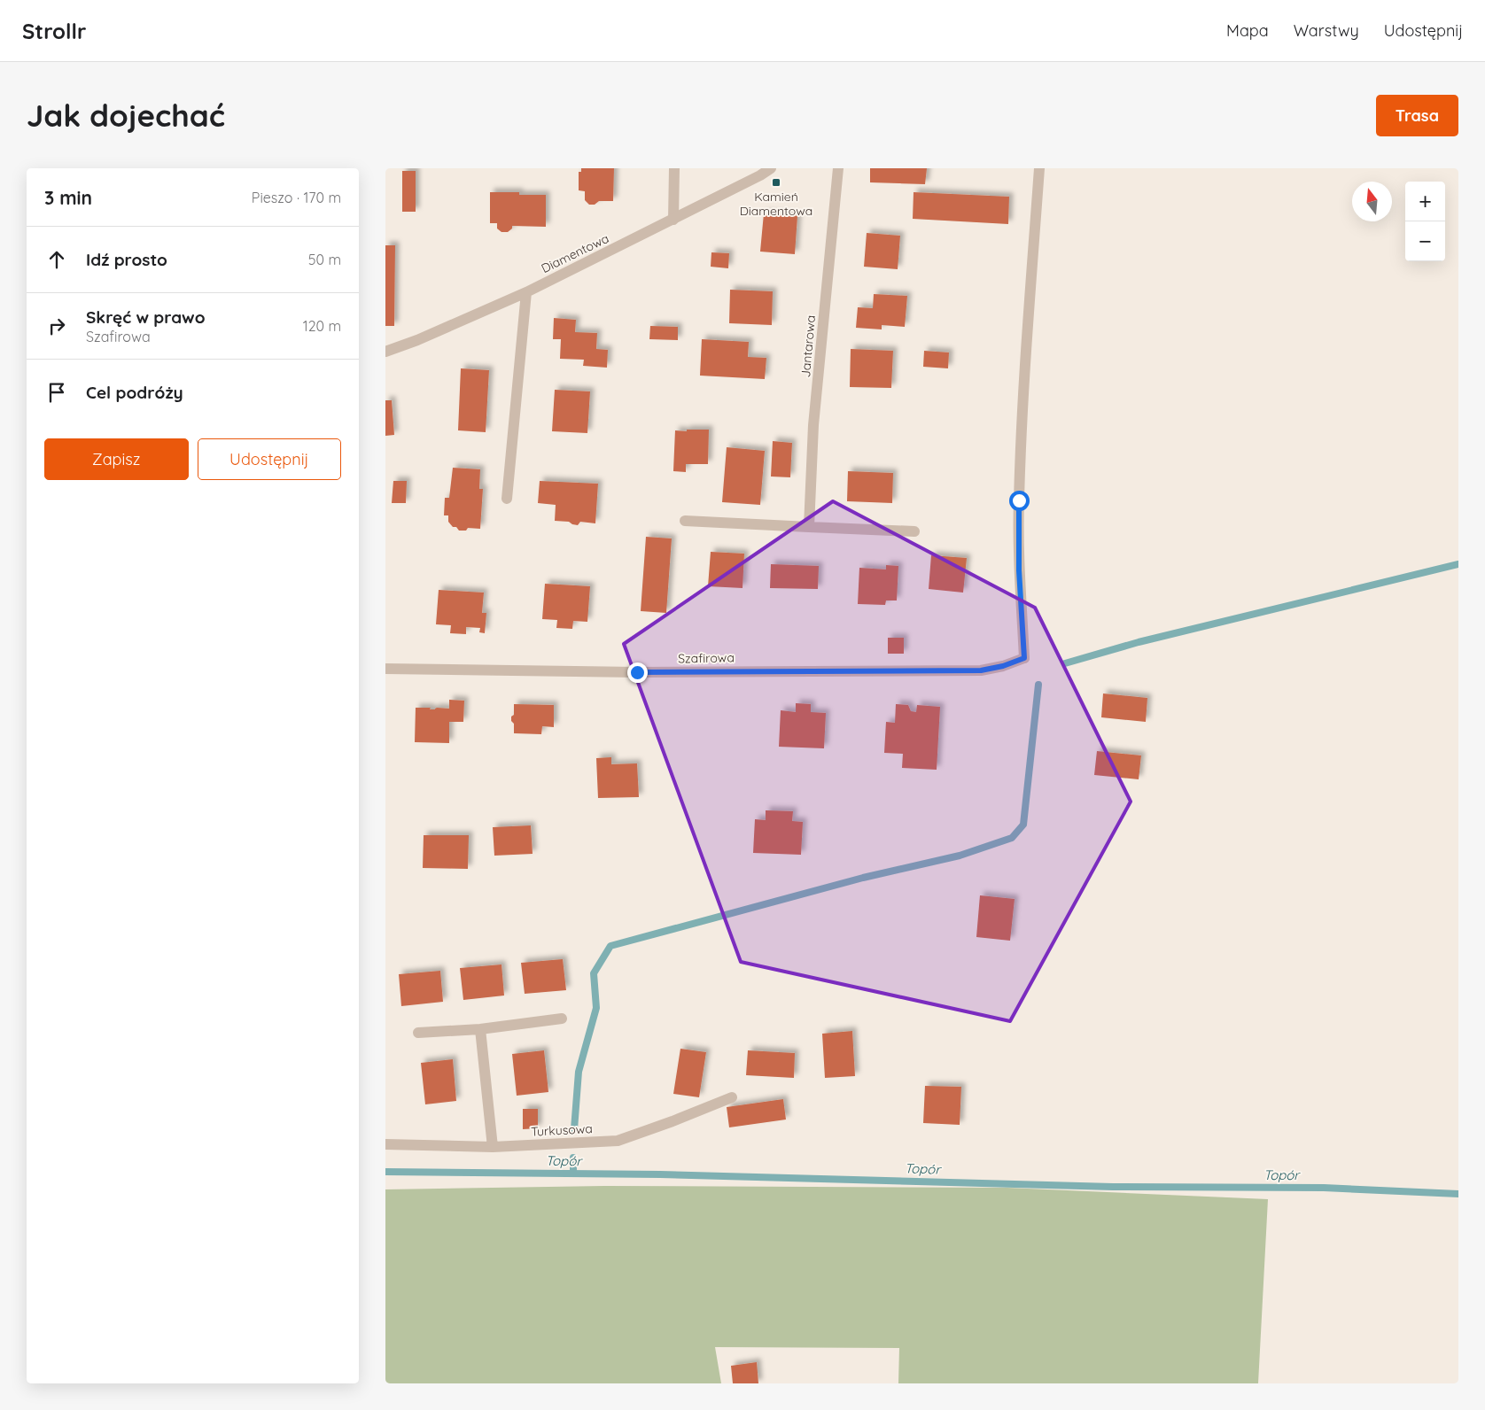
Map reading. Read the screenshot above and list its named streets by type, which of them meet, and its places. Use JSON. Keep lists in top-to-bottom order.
{
  "streets": {
    "street": [
      "Diamentowa",
      "Jantarowa",
      "Szafirowa",
      "Turkusowa"
    ]
  },
  "water": ["Topór"],
  "places": {
    "transit": ["Kamień Diamentowa"]
  },
  "north": "top",
  "page": {
    "header": "Strollr",
    "nav": ["Mapa", "Warstwy", "Udostępnij"],
    "buttons": [
      "Trasa",
      ["Zapisz", "Udostępnij"]
    ],
    "title": "Jak dojechać",
    "heading": ["3 min", "Pieszo · 170 m"],
    "map_buttons": ["+", "−"],
    "list": [
      ["Idź prosto", "50 m"],
      ["Skręć w prawo", "Szafirowa", "120 m"],
      "Cel podróży"
    ]
  }
}
